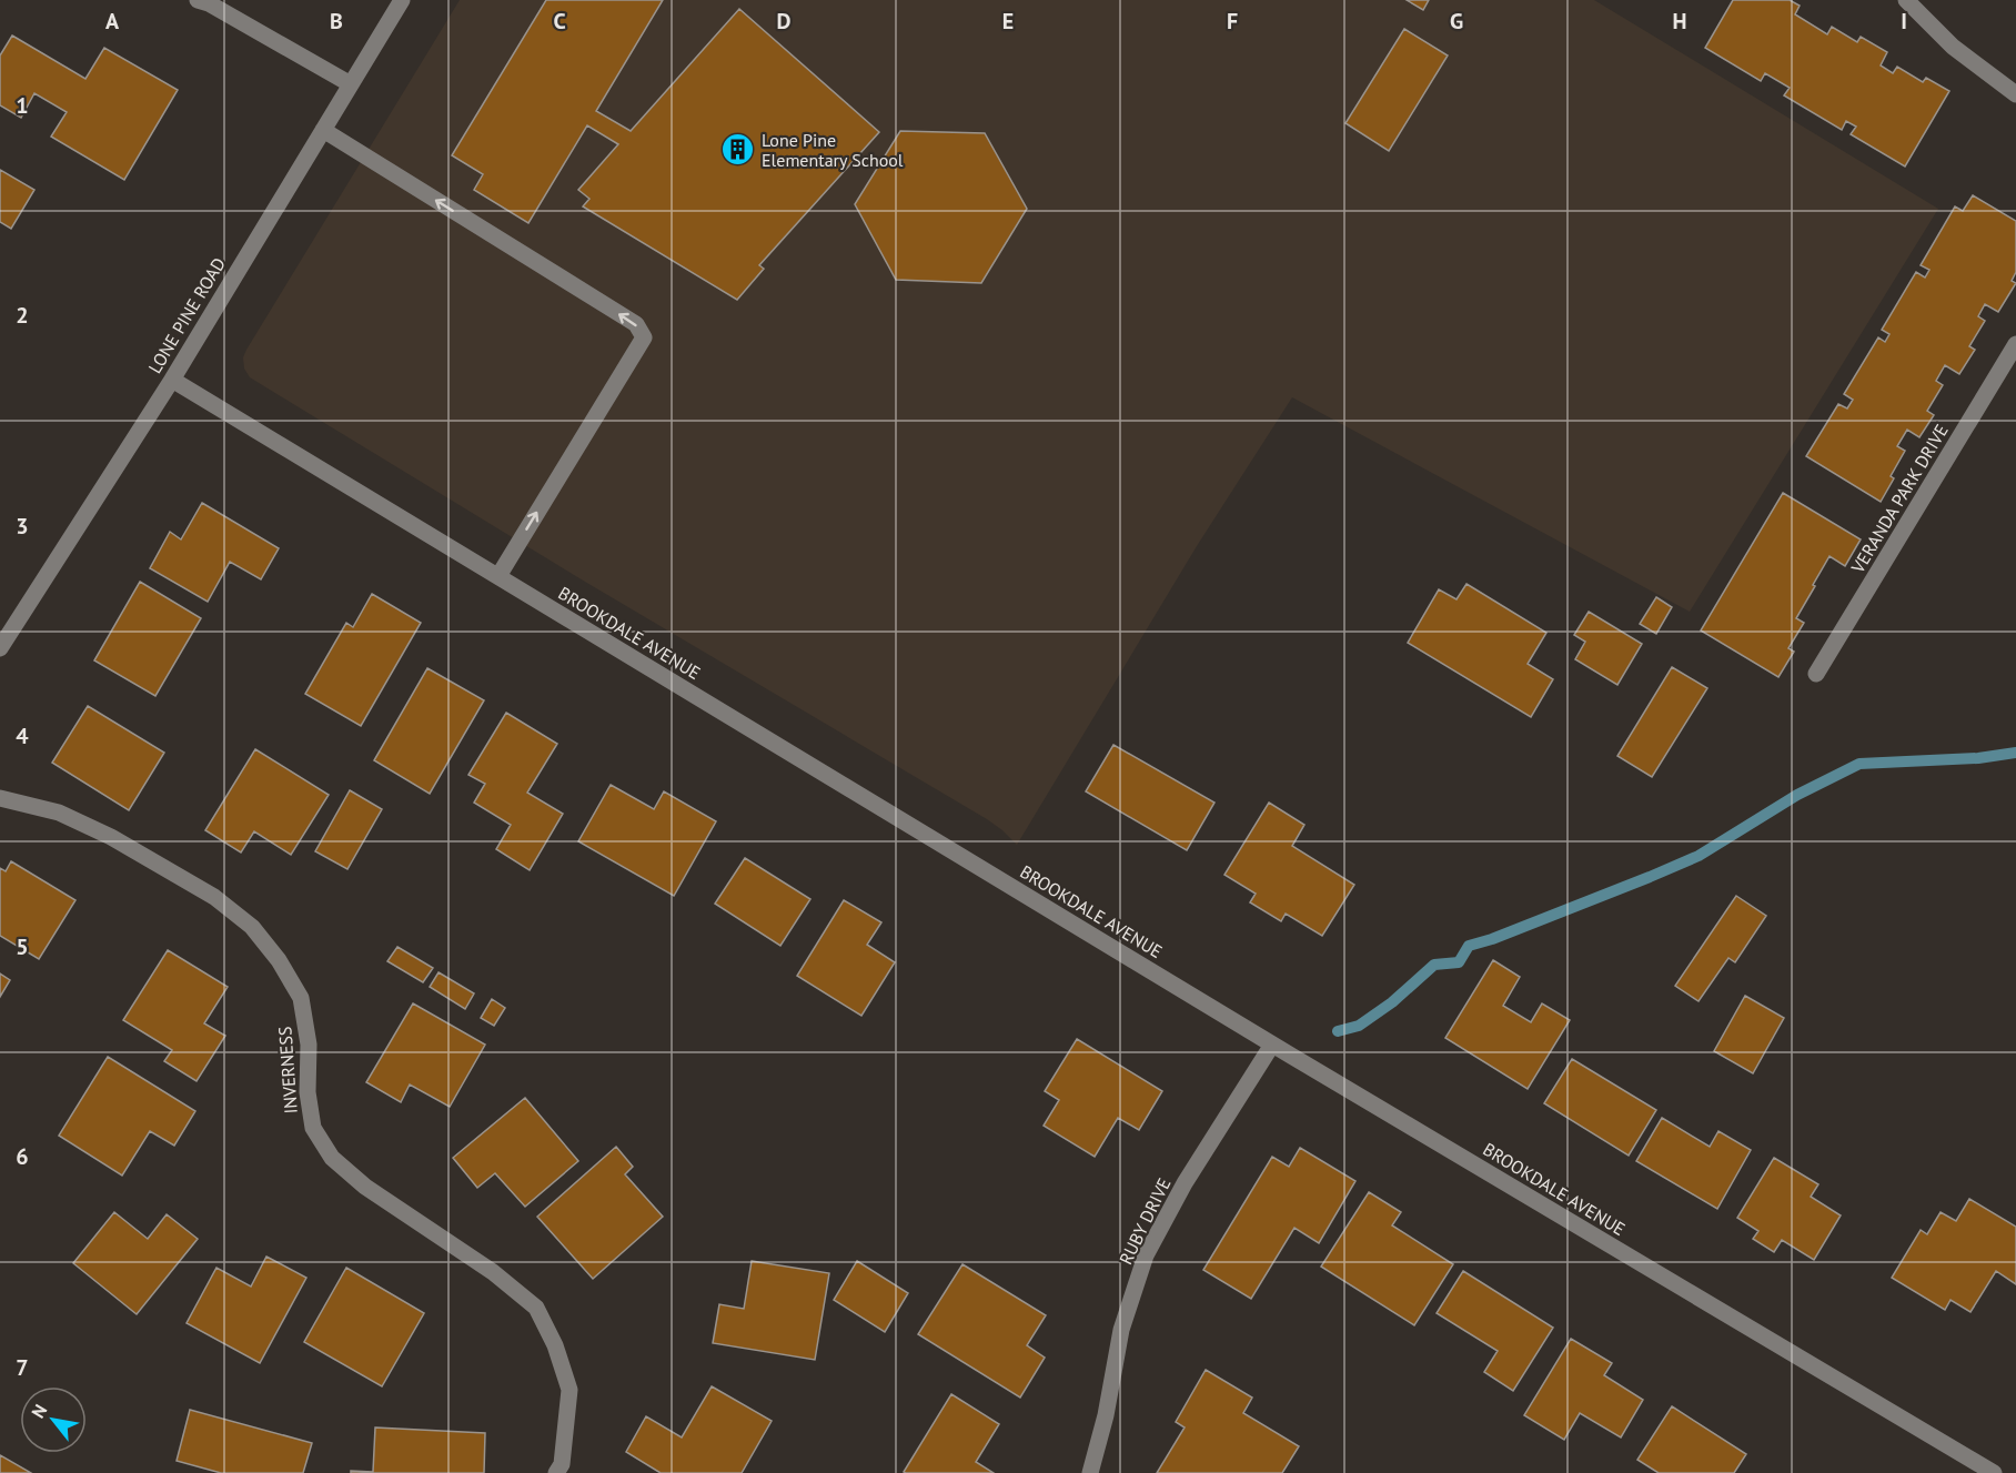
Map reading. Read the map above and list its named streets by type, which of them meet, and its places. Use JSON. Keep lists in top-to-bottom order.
{
  "streets": {
    "street": [
      "LONE PINE ROAD",
      "VERANDA PARK DRIVE",
      "BROOKDALE AVENUE",
      "INVERNESS",
      "RUBY DRIVE"
    ]
  },
  "crossings": [
    ["LONE PINE ROAD", "BROOKDALE AVENUE"],
    ["BROOKDALE AVENUE", "RUBY DRIVE"]
  ],
  "places": {
    "building": ["Lone Pine Elementary School"]
  },
  "north": "top left",
  "grid": {
    "columns": [
      "A",
      "B",
      "C",
      "D",
      "E",
      "F",
      "G",
      "H",
      "I"
    ],
    "rows": [
      "1",
      "2",
      "3",
      "4",
      "5",
      "6",
      "7"
    ]
  }
}
